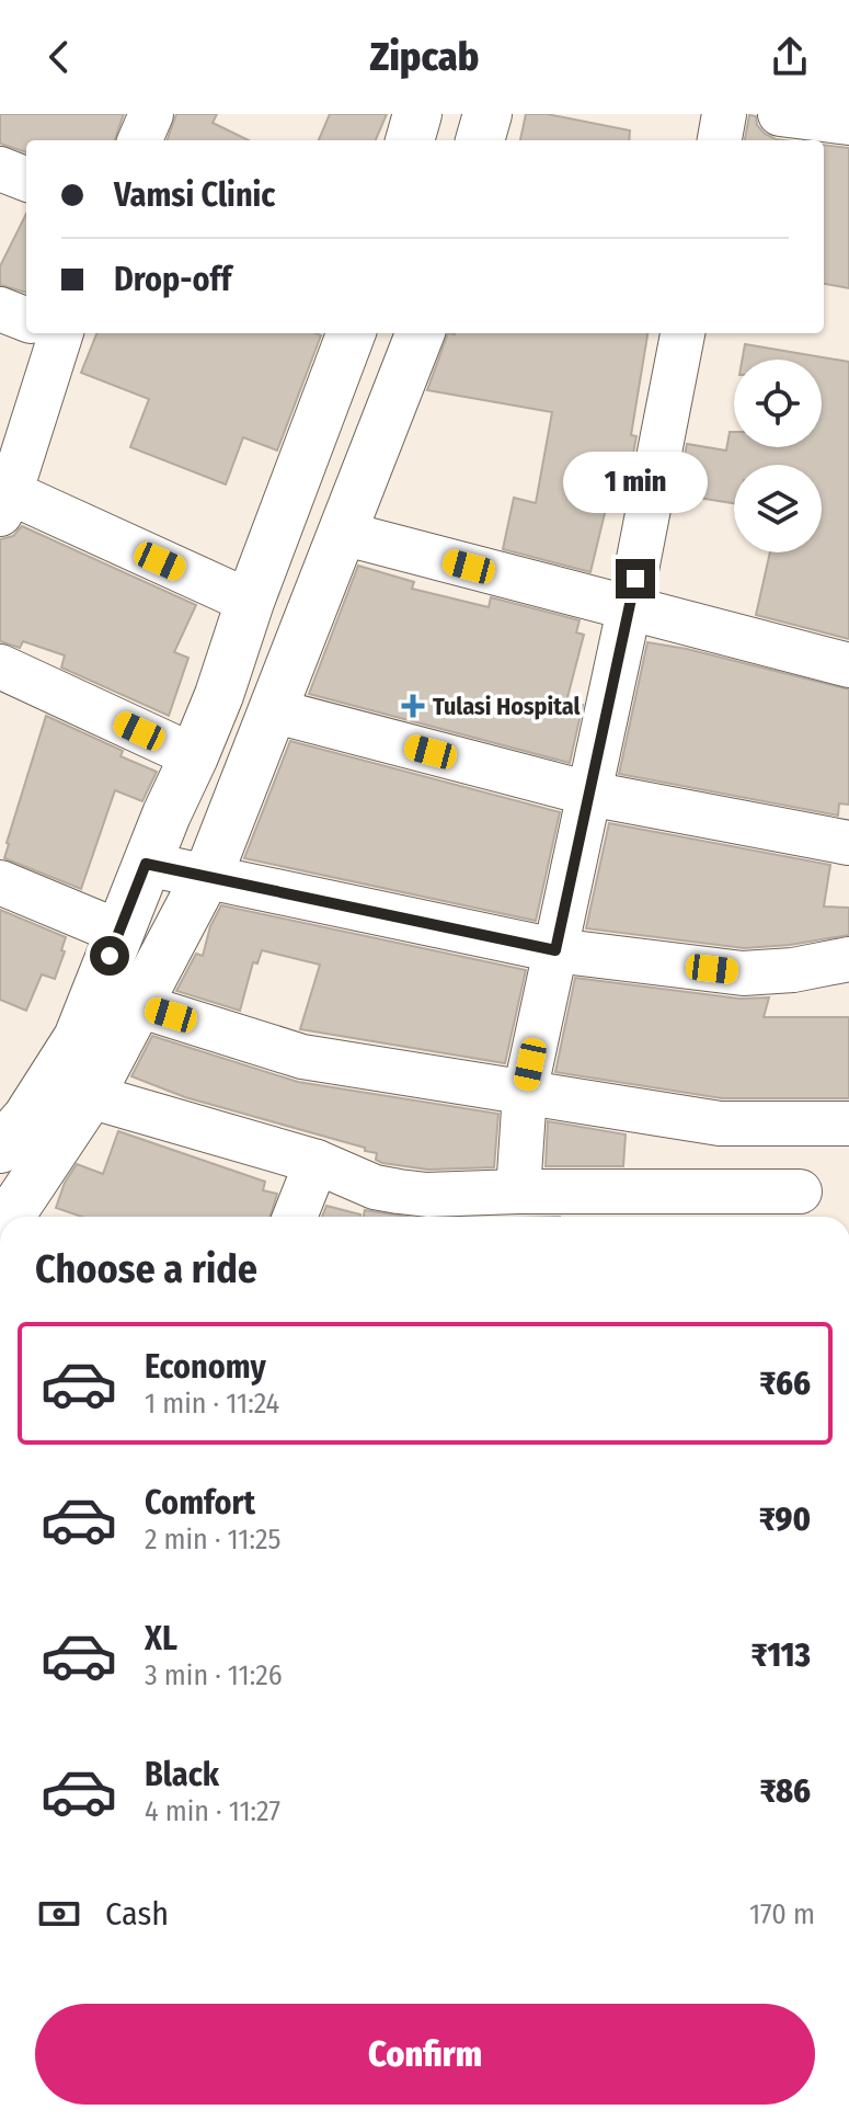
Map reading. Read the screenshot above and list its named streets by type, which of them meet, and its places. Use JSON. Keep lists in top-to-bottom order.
{
  "places": {
    "health": ["Tulasi Hospital"]
  },
  "page": {
    "header": "Zipcab",
    "banner": ["Vamsi Clinic", "Drop-off"],
    "bubble": "1 min",
    "heading": "Choose a ride",
    "list": [
      {
        "name": "Economy",
        "note": "1 min · 11:24",
        "value": "₹66"
      },
      {
        "name": "Comfort",
        "note": "2 min · 11:25",
        "value": "₹90"
      },
      {
        "name": "XL",
        "note": "3 min · 11:26",
        "value": "₹113"
      },
      {
        "name": "Black",
        "note": "4 min · 11:27",
        "value": "₹86"
      }
    ],
    "pay": ["Cash", "170 m"],
    "buttons": "Confirm"
  }
}
